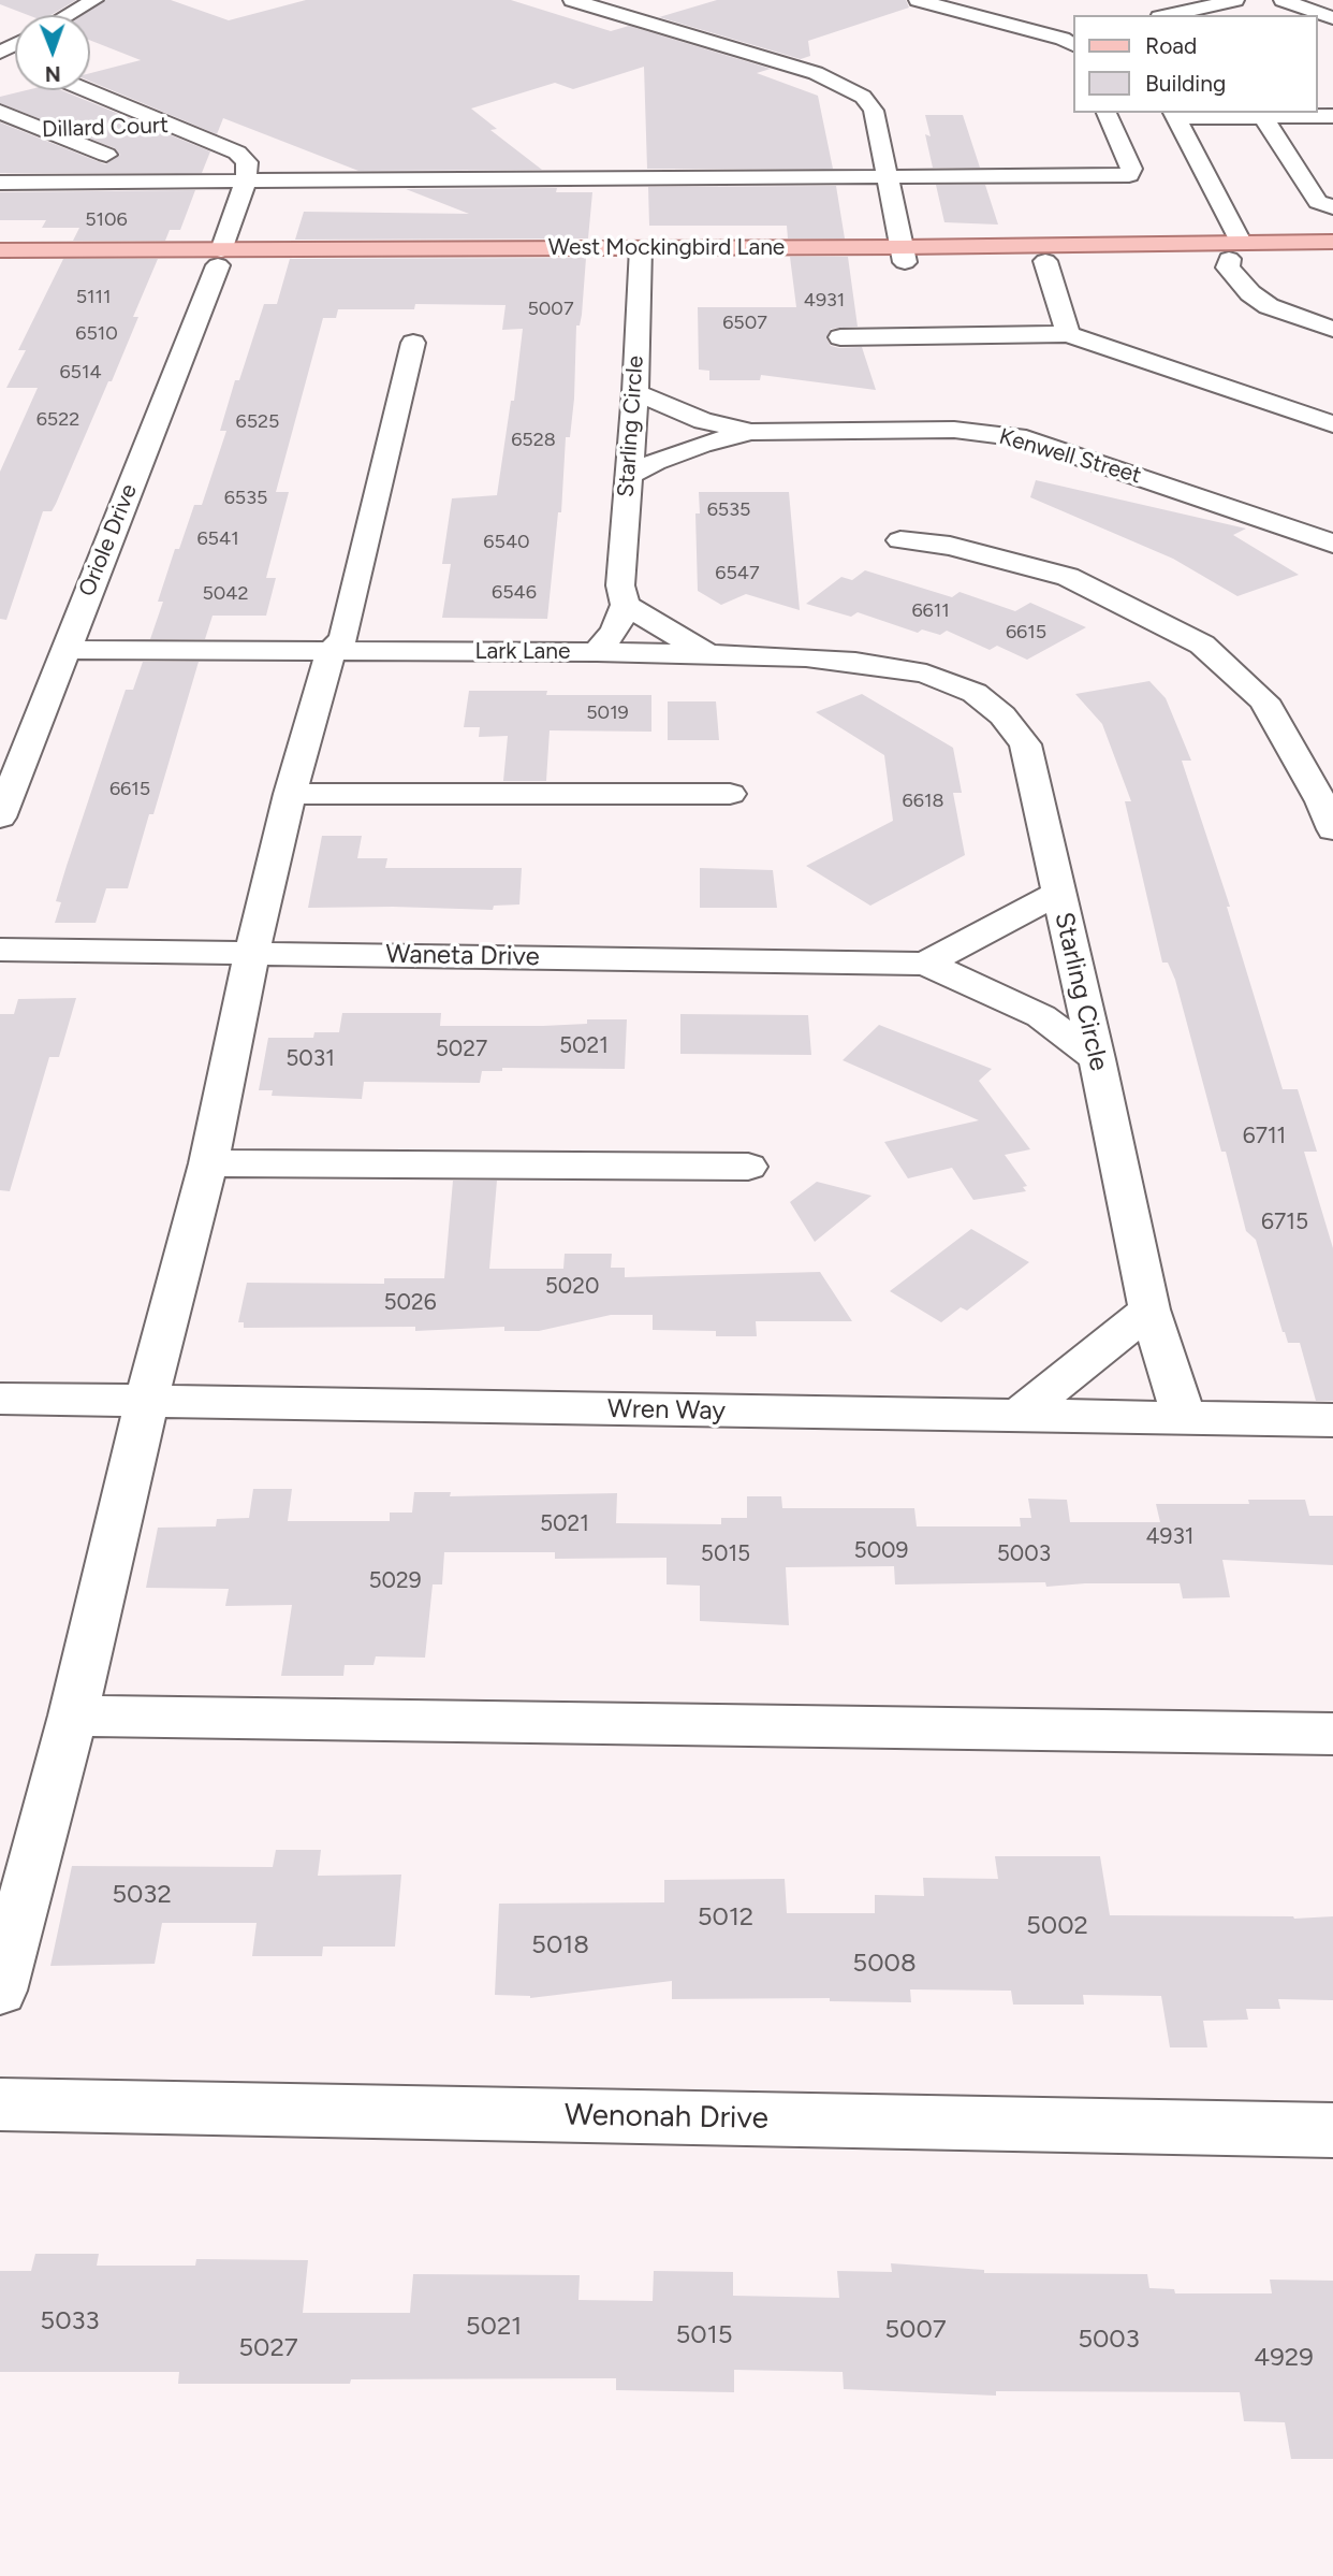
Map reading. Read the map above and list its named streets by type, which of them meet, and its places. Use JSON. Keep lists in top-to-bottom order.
{
  "streets": {
    "main road": ["West Mockingbird Lane"],
    "street": [
      "Dillard Court",
      "Starling Circle",
      "Kenwell Street",
      "Oriole Drive",
      "Lark Lane",
      "Waneta Drive",
      "Wren Way",
      "Wenonah Drive"
    ]
  },
  "crossings": [
    ["West Mockingbird Lane", "Starling Circle"],
    ["West Mockingbird Lane", "Oriole Drive"],
    ["Starling Circle", "Kenwell Street"],
    ["Starling Circle", "Lark Lane"],
    ["Starling Circle", "Waneta Drive"],
    ["Starling Circle", "Wren Way"],
    ["Oriole Drive", "Lark Lane"]
  ],
  "house_numbers": [
    "5106",
    "5111",
    "4931",
    "5007",
    "6507",
    "6510",
    "6514",
    "6522",
    "6525",
    "6528",
    "6535",
    "6535",
    "6541",
    "6540",
    "6547",
    "6546",
    "5042",
    "6611",
    "6615",
    "5019",
    "6615",
    "6618",
    "5021",
    "5027",
    "5031",
    "6711",
    "6715",
    "5020",
    "5026",
    "5021",
    "4931",
    "5009",
    "5015",
    "5003",
    "5029",
    "5032",
    "5012",
    "5002",
    "5018",
    "5008",
    "5033",
    "5021",
    "5007",
    "5015",
    "5003",
    "5027",
    "4929"
  ],
  "legend": ["Road", "Building"],
  "north": "bottom"
}
